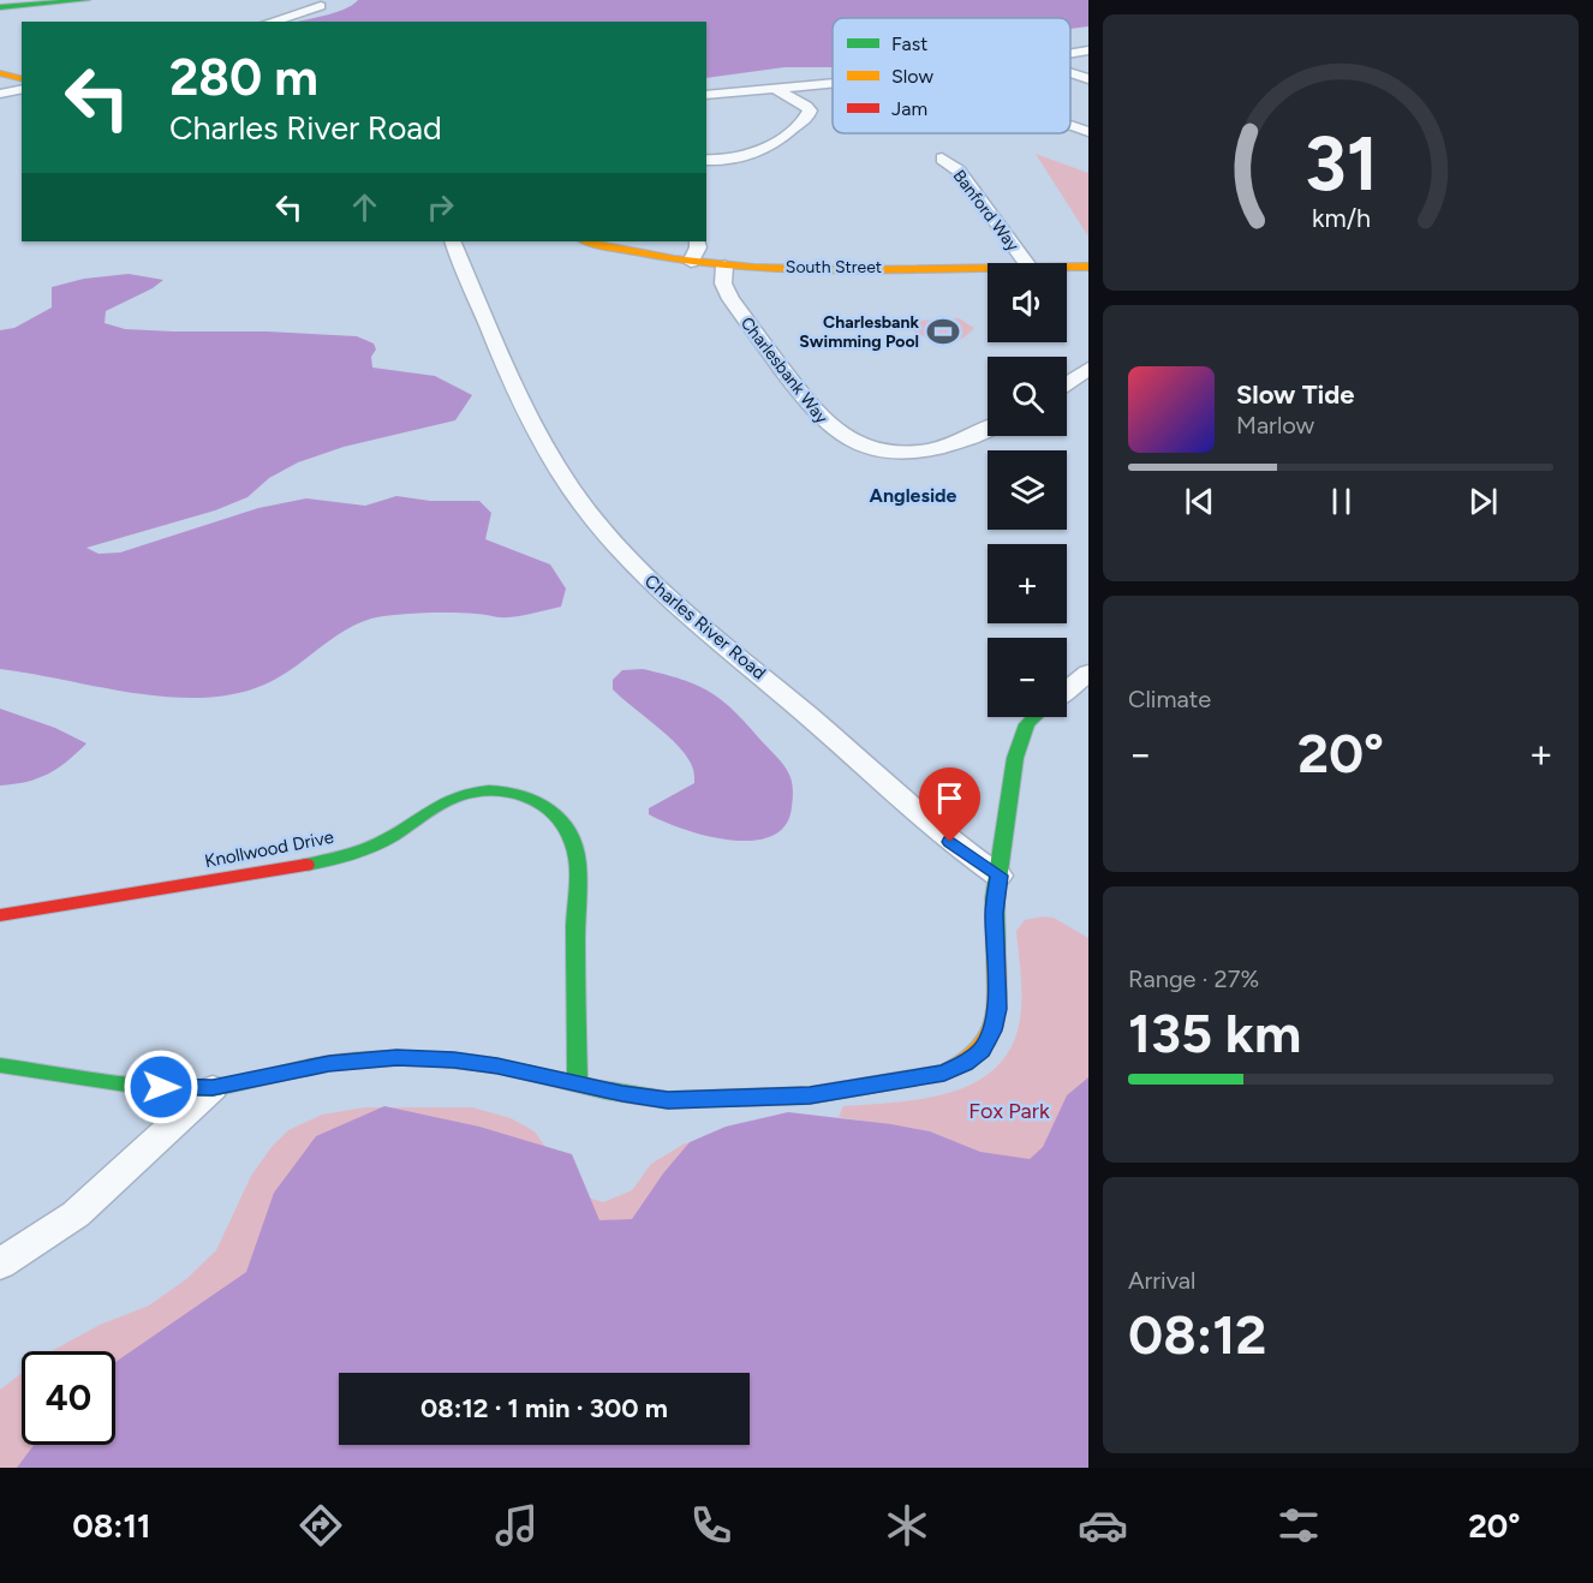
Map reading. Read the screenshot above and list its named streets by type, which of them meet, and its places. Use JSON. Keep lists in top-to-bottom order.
{
  "streets": {
    "main road": ["South Street", "Knollwood Drive"],
    "street": ["Banford Way", "Charlesbank Way", "Charles River Road"]
  },
  "crossings": [
    ["South Street", "Charlesbank Way"]
  ],
  "districts": ["Angleside"],
  "parks": ["Fox Park"],
  "places": {
    "sports": ["Charlesbank Swimming Pool"]
  },
  "legend": ["Fast", "Slow", "Jam"],
  "page": {
    "turn": ["280 m", "Charles River Road"],
    "map_buttons": ["+", "−"],
    "song": ["Slow Tide", "Marlow"],
    "tile": [
      "Climate",
      ["Range · 27%", "135 km"],
      ["Arrival", "08:12"]
    ],
    "heat": ["−", "20°", "+"],
    "limit": "40",
    "trip": "08:12 · 1 min · 300 m",
    "tabs": ["08:11", "20°"],
    "gauge": ["31", "km/h"]
  }
}
